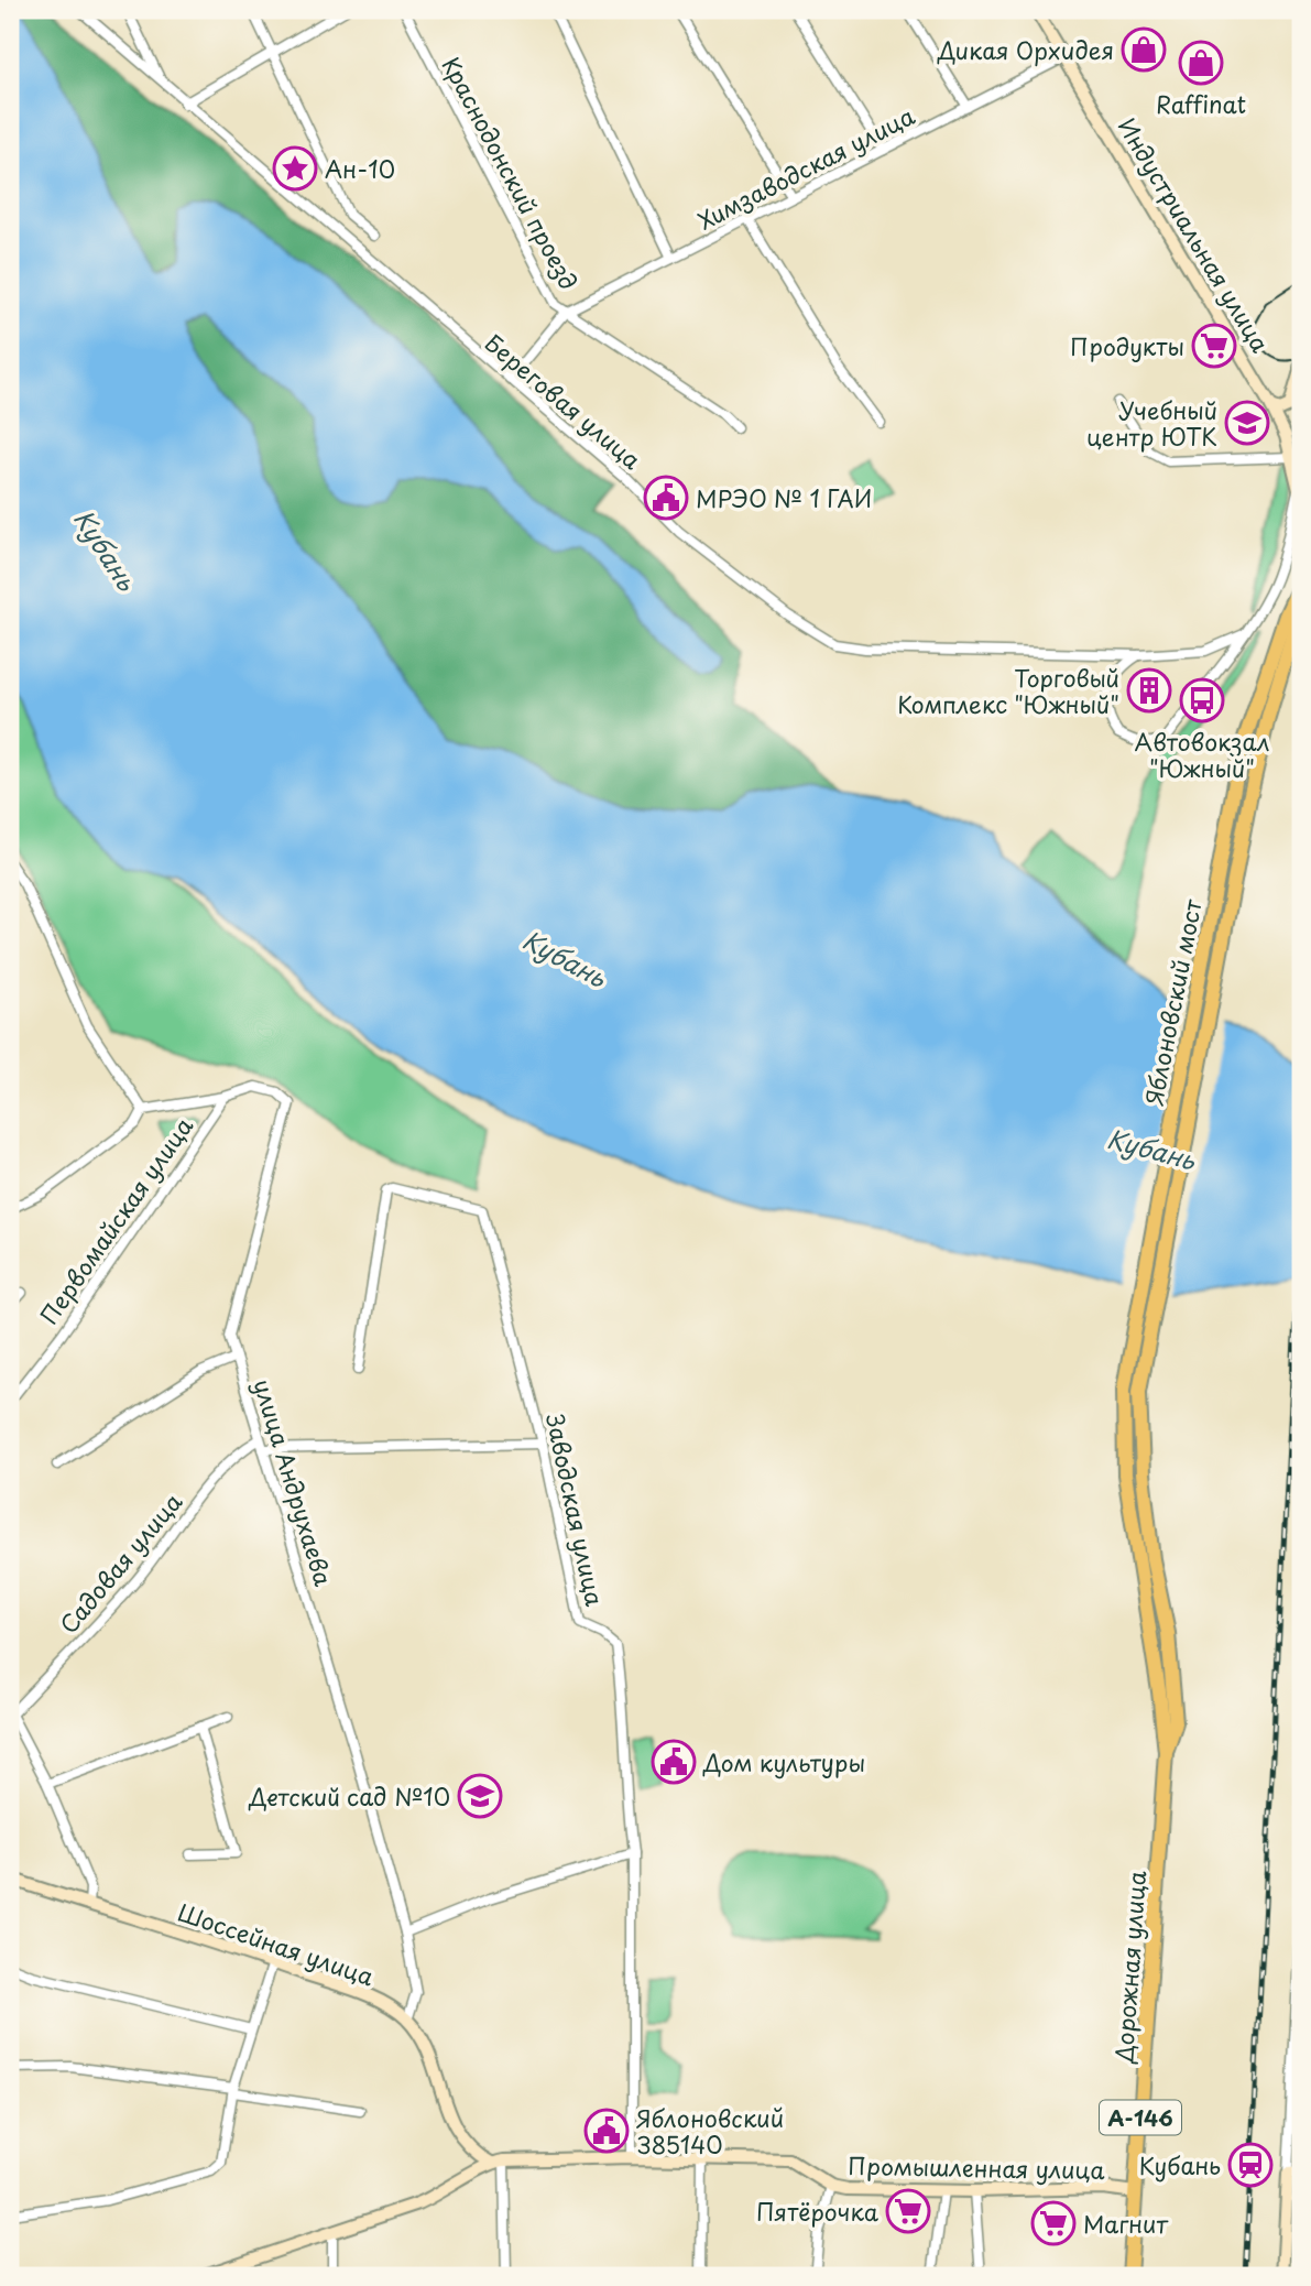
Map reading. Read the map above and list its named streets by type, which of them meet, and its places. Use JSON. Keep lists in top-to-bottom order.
{
  "streets": {
    "main road": [
      "Индустриальная улица",
      "Яблоновский мост",
      "Шоссейная улица",
      "Дорожная улица",
      "А-146",
      "Промышленная улица"
    ],
    "street": [
      "Химзаводская улица",
      "Краснодонский проезд",
      "Береговая улица",
      "Первомайская улица",
      "улица Андрухаева",
      "Заводская улица",
      "Садовая улица"
    ]
  },
  "crossings": [
    ["Химзаводская улица", "Краснодонский проезд"],
    ["Химзаводская улица", "Индустриальная улица"],
    ["Химзаводская улица", "Береговая улица"],
    ["Яблоновский мост", "Дорожная улица"],
    ["Первомайская улица", "улица Андрухаева"],
    ["улица Андрухаева", "Садовая улица"],
    ["улица Андрухаева", "Шоссейная улица"],
    ["Заводская улица", "Промышленная улица"],
    ["Шоссейная улица", "Промышленная улица"],
    ["Дорожная улица", "Промышленная улица"]
  ],
  "water": ["Кубань"],
  "places": {
    "shop": ["Дикая Орхидея", "Raffinat"],
    "place": ["Ан-10"],
    "supermarket": ["Продукты", "Пятёрочка", "Магнит"],
    "school or university": ["Учебный центр ЮТК", "Детский сад №10"],
    "public building": ["МРЭО № 1 ГАИ", "Дом культуры", "Яблоновский 385140"],
    "building": ["Торговый Комплекс \"Южный\""],
    "bus stop": ["Автовокзал \"Южный\""],
    "station": ["Кубань"]
  }
}
